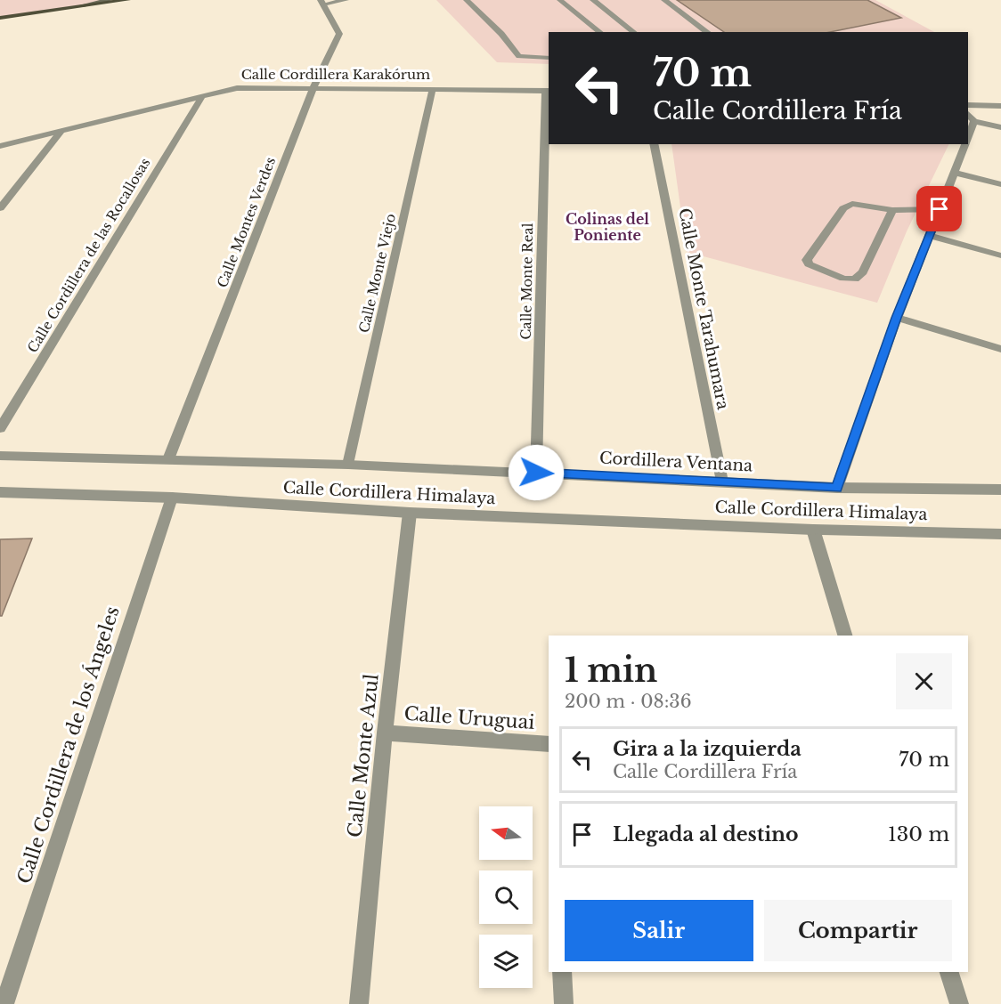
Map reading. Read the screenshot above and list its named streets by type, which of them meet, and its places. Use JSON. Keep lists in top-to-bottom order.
{
  "streets": {
    "street": [
      "Calle Cordillera Karakórum",
      "Calle Montes Verdes",
      "Calle Cordillera de las Rocallosas",
      "Calle Monte Viejo",
      "Calle Monte Real",
      "Calle Monte Tarahumara",
      "Cordillera Ventana",
      "Calle Cordillera Himalaya",
      "Calle Uruguai",
      "Calle Cordillera de los Ángeles",
      "Calle Monte Azul"
    ]
  },
  "crossings": [
    ["Calle Cordillera Karakórum", "Calle Montes Verdes"],
    ["Calle Cordillera Karakórum", "Calle Cordillera de las Rocallosas"],
    ["Calle Cordillera Karakórum", "Calle Monte Viejo"],
    ["Calle Cordillera Karakórum", "Calle Monte Real"],
    ["Calle Montes Verdes", "Calle Cordillera Himalaya"],
    ["Calle Monte Viejo", "Cordillera Ventana"],
    ["Calle Monte Viejo", "Calle Cordillera Himalaya"],
    ["Calle Monte Real", "Cordillera Ventana"],
    ["Calle Monte Tarahumara", "Cordillera Ventana"],
    ["Cordillera Ventana", "Calle Cordillera Himalaya"],
    ["Calle Cordillera Himalaya", "Calle Cordillera de los Ángeles"],
    ["Calle Cordillera Himalaya", "Calle Monte Azul"],
    ["Calle Uruguai", "Calle Monte Azul"]
  ],
  "districts": ["Colinas del Poniente"],
  "north": "left",
  "page": {
    "turn": ["70 m", "Calle Cordillera Fría"],
    "heading": ["1 min", "200 m · 08:36"],
    "list": [
      {
        "name": "Gira a la izquierda",
        "note": "Calle Cordillera Fría",
        "value": "70 m"
      },
      {
        "name": "Llegada al destino",
        "value": "130 m"
      }
    ],
    "buttons": ["Salir", "Compartir"]
  }
}
